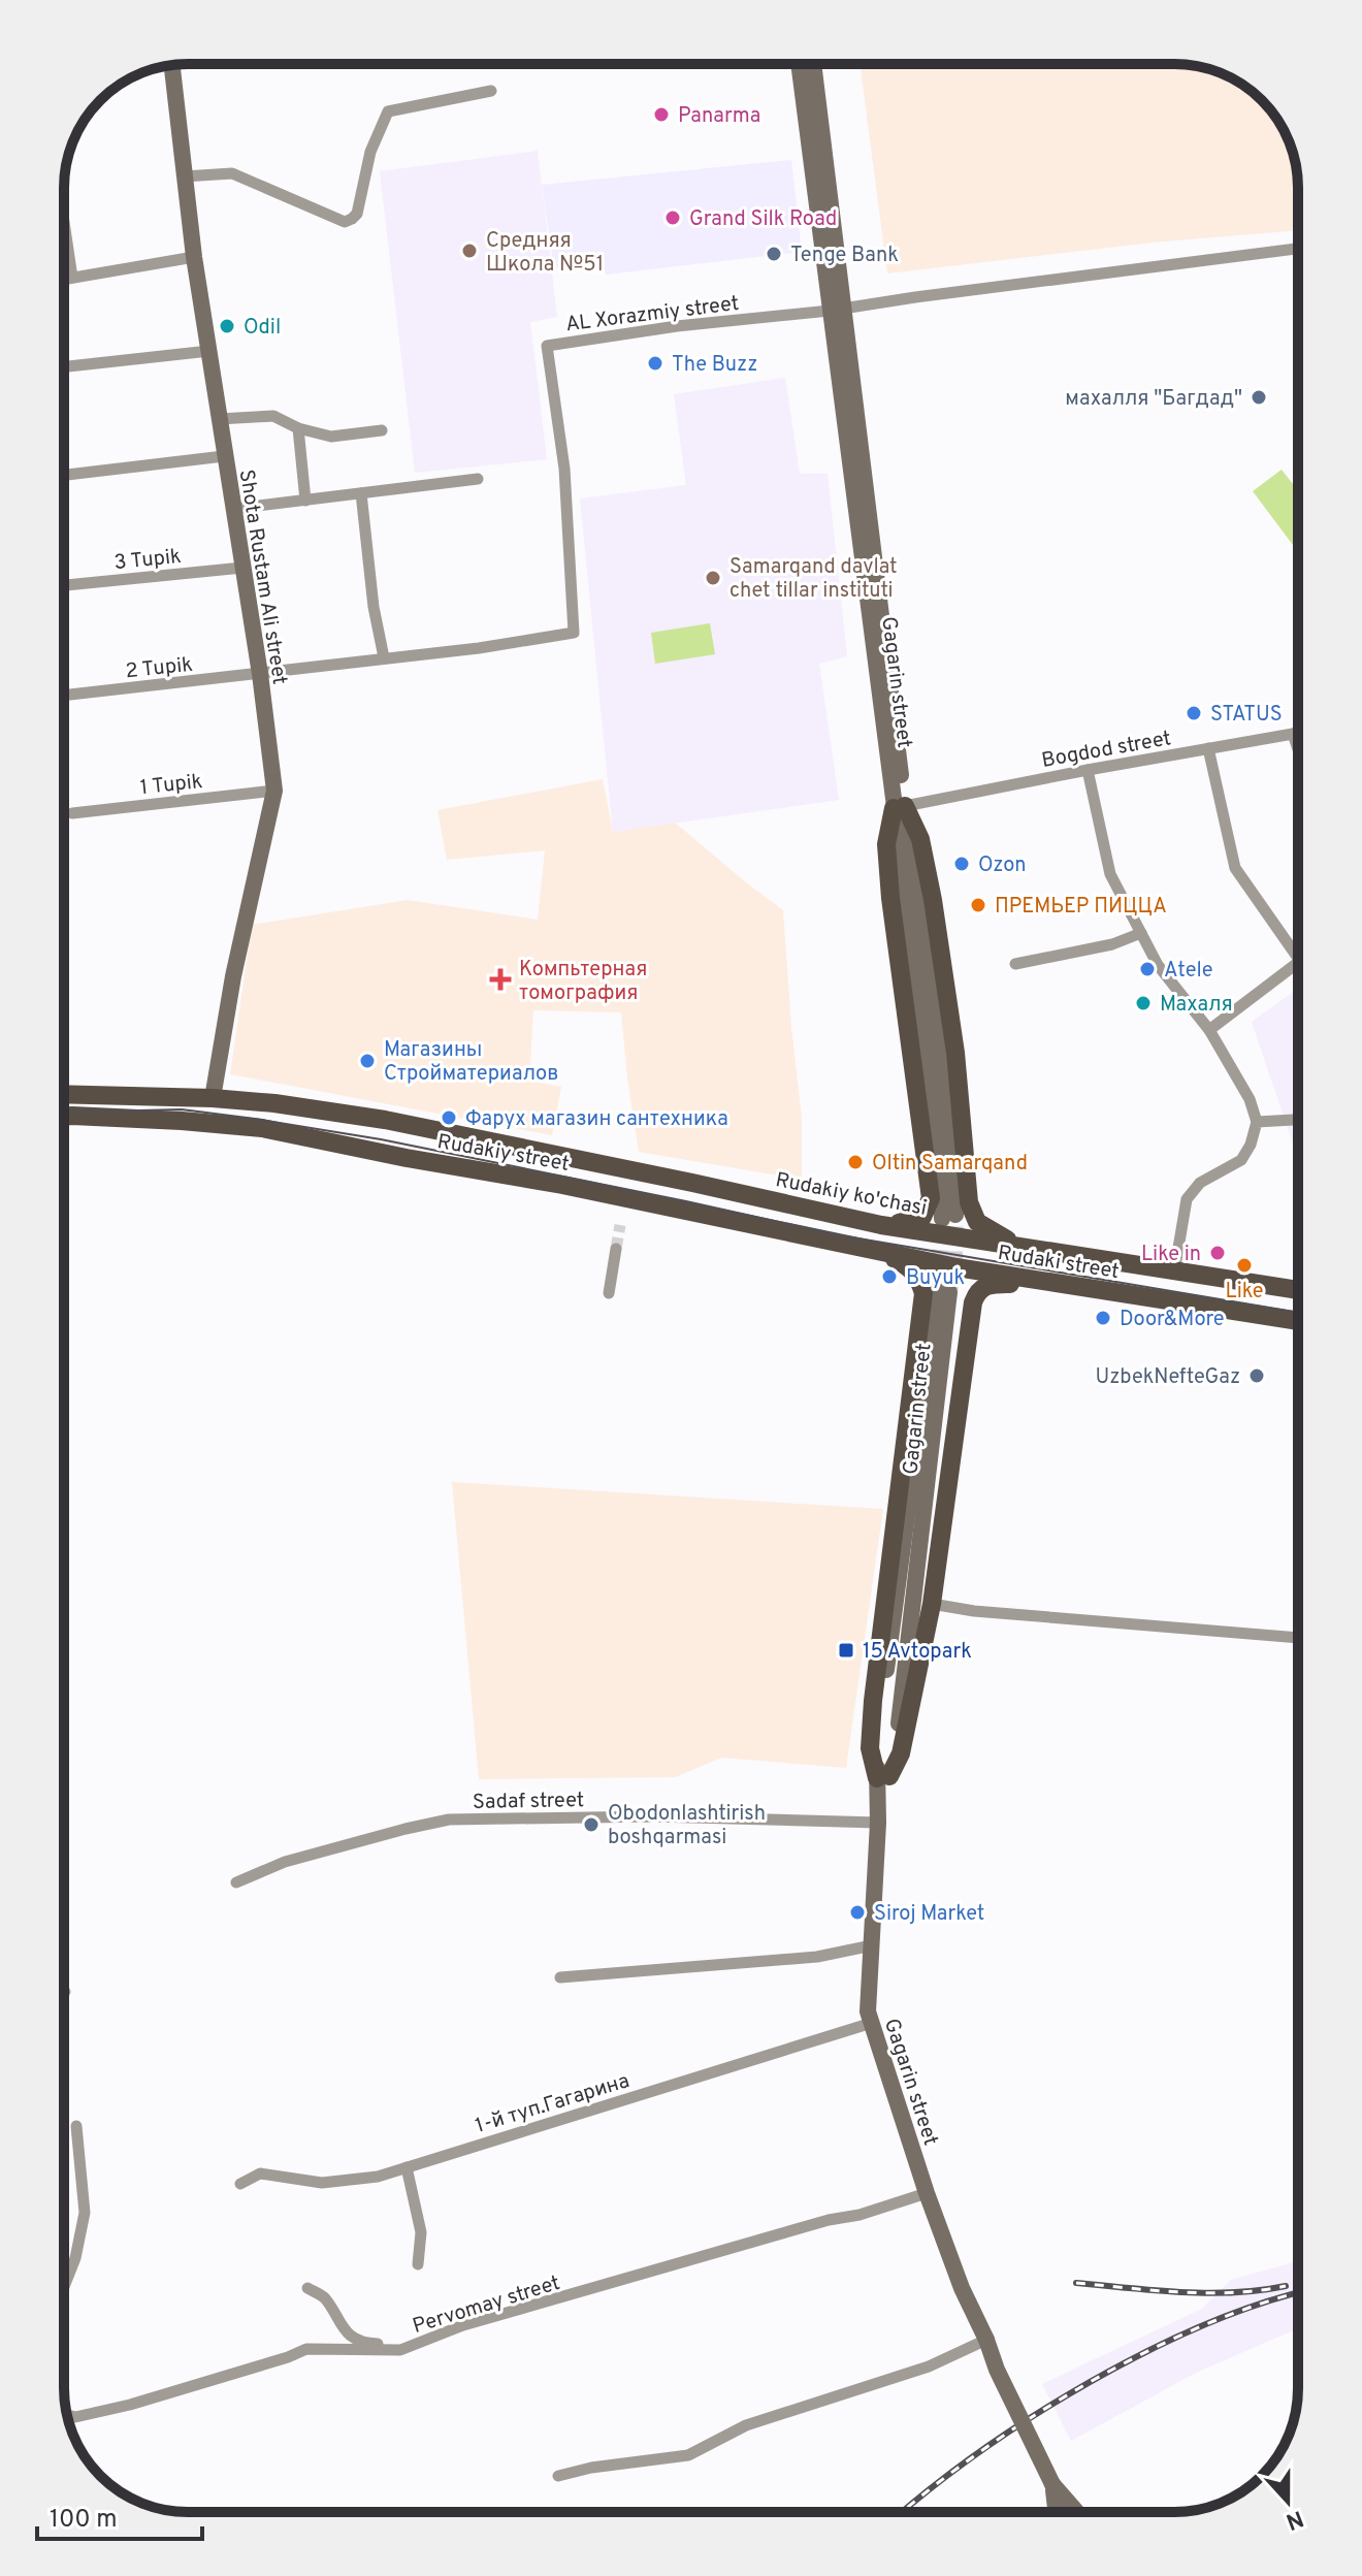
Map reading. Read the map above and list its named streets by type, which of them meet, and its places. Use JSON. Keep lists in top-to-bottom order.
{
  "streets": {
    "main road": [
      "Shota Rustam Ali street",
      "Gagarin street",
      "Rudakiy street",
      "Rudakiy ko'chasi",
      "Rudaki street"
    ],
    "street": [
      "AL Xorazmiy street",
      "3 Tupik",
      "2 Tupik",
      "Bogdod street",
      "1 Tupik",
      "Sadaf street",
      "1-й туп.Гагарина",
      "Pervomay street"
    ]
  },
  "crossings": [
    ["AL Xorazmiy street", "Shota Rustam Ali street"],
    ["AL Xorazmiy street", "2 Tupik"],
    ["AL Xorazmiy street", "Gagarin street"],
    ["3 Tupik", "Shota Rustam Ali street"],
    ["Shota Rustam Ali street", "2 Tupik"],
    ["Shota Rustam Ali street", "1 Tupik"],
    ["Shota Rustam Ali street", "Rudakiy street"],
    ["Gagarin street", "Bogdod street"],
    ["Gagarin street", "Sadaf street"],
    ["Gagarin street", "1-й туп.Гагарина"],
    ["Gagarin street", "Pervomay street"],
    ["Rudakiy street", "Rudakiy ko'chasi"],
    ["Rudakiy street", "Rudaki street"],
    ["Rudakiy ko'chasi", "Rudaki street"]
  ],
  "places": {
    "other": [
      "Panarma",
      "Grand Silk Road",
      "Средняя Школа №51",
      "Tenge Bank",
      "Оdil",
      "The Buzz",
      "махалля \"Багдад\"",
      "Samarqand davlat chet tillar instituti",
      "STATUS",
      "Ozon",
      "ПРЕМЬЕР ПИЦЦА",
      "Atele",
      "Махаля",
      "Магазины Стройматериалов",
      "Фарух магазин сантехника",
      "Oltin Samarqand",
      "Like in",
      "Like",
      "Buyuk",
      "Door&More",
      "UzbekNefteGaz",
      "Obodonlashtirish boshqarmasi",
      "Siroj Market"
    ],
    "health": ["Компьтерная томография"],
    "transit": ["15 Avtopark"]
  },
  "scale_bar": "100 m",
  "north": "bottom"
}
